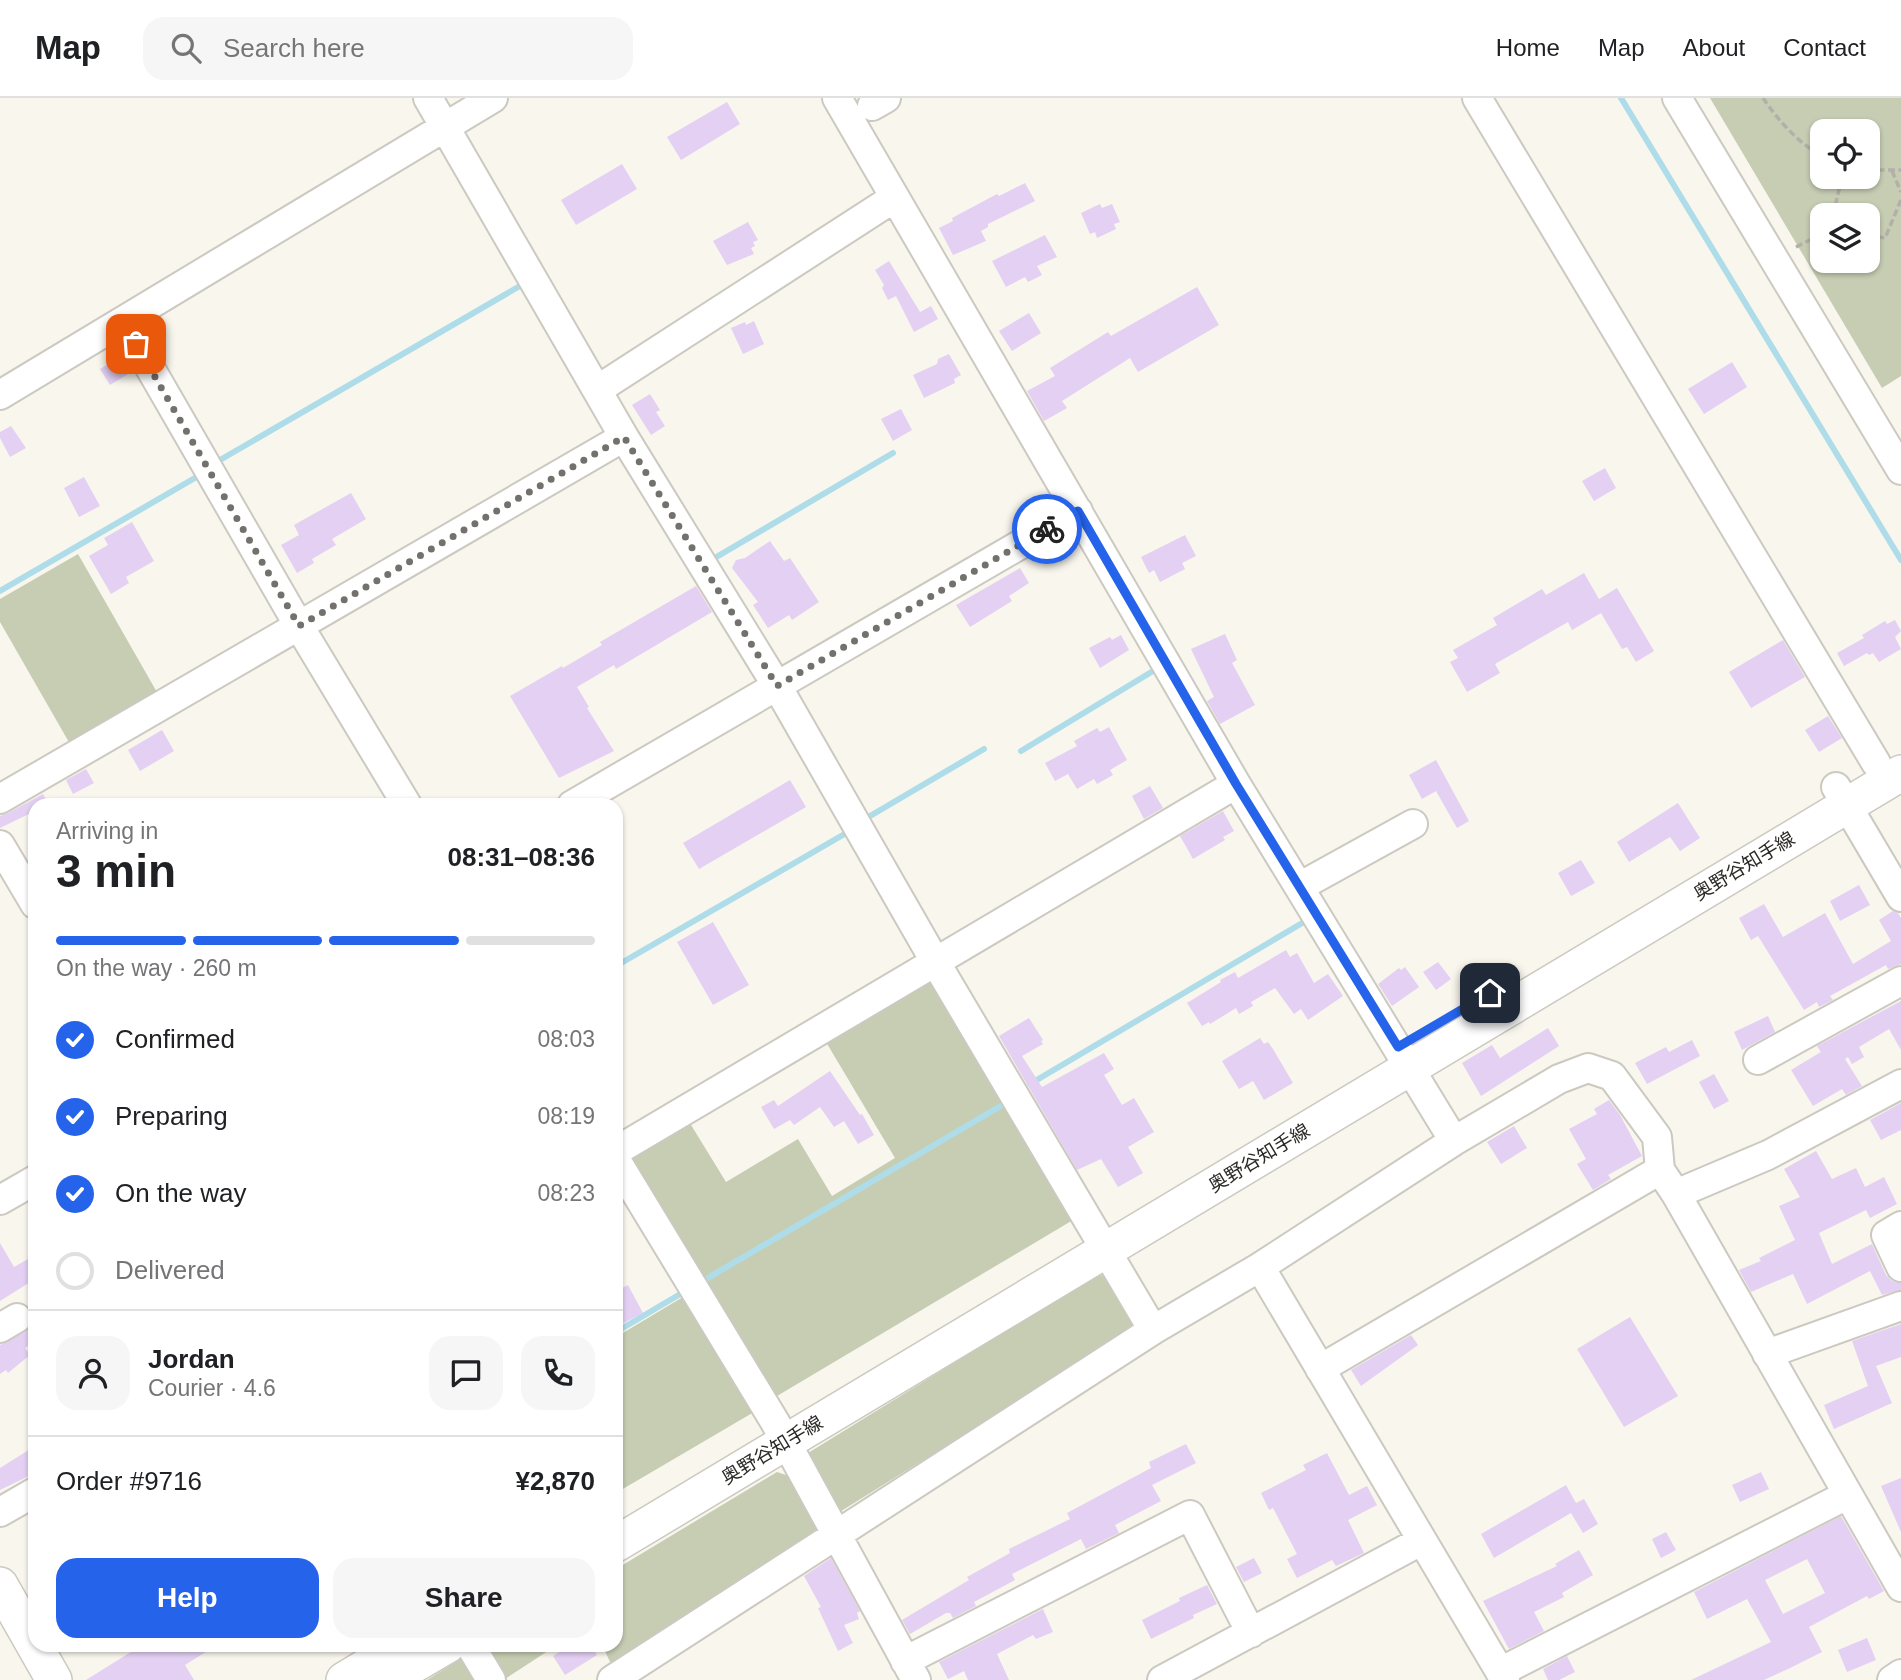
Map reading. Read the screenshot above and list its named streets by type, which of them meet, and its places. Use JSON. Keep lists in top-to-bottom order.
{
  "streets": {
    "main road": ["奥野谷知手線"]
  },
  "page": {
    "header": "Map",
    "search": "Search here",
    "nav": [
      "Home",
      "Map",
      "About",
      "Contact"
    ],
    "heading": ["3 min", "Arriving in", "08:31–08:36"],
    "panel": [
      "Jordan",
      "Courier · 4.6",
      "Order #9716",
      "¥2,870"
    ],
    "bar": "On the way · 260 m",
    "list": [
      ["Confirmed", "08:03"],
      ["Preparing", "08:19"],
      ["On the way", "08:23"],
      "Delivered"
    ],
    "buttons": ["Help", "Share"]
  }
}
